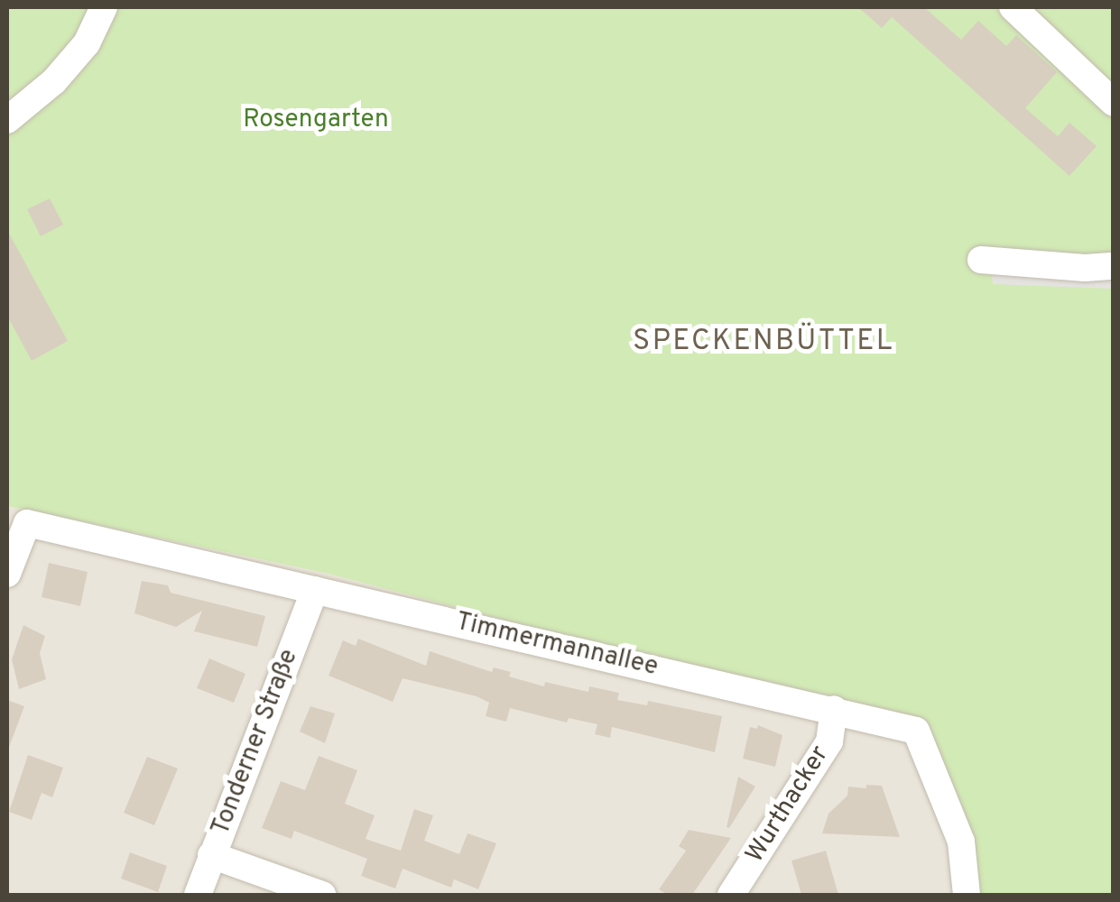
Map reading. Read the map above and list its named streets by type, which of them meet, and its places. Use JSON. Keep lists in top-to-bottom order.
{
  "streets": {
    "street": ["Timmermannallee", "Tonderner Straße", "Wurthacker"]
  },
  "crossings": [
    ["Timmermannallee", "Tonderner Straße"],
    ["Timmermannallee", "Wurthacker"]
  ],
  "districts": ["SPECKENBÜTTEL"],
  "parks": ["Rosengarten"]
}
